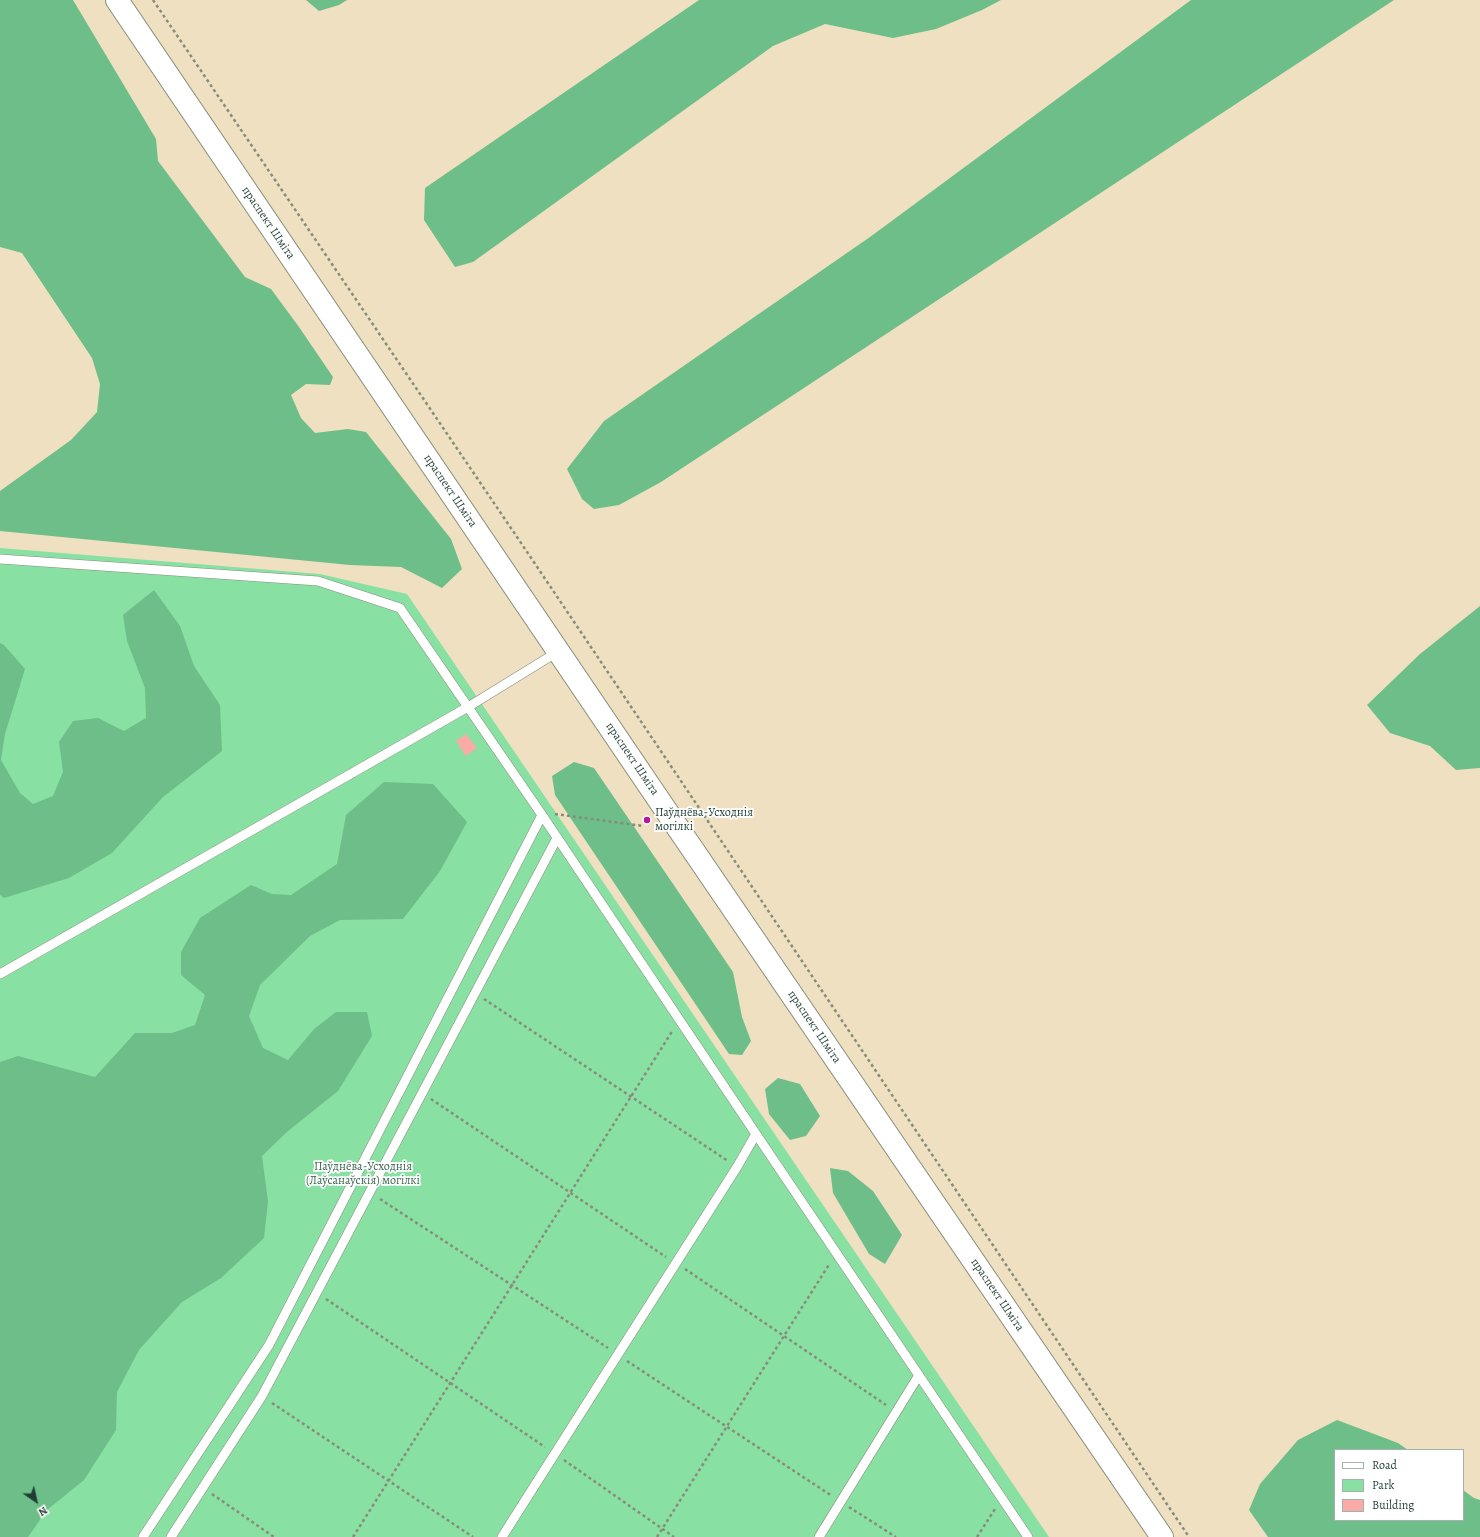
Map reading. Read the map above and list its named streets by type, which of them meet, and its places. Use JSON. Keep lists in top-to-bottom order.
{
  "streets": {
    "main road": ["праспект Шміта"]
  },
  "parks": ["Паўднёва-Усходнія (Лаўсанаўскія) могілкі"],
  "places": ["Паўднёва-Усходнія могілкі"],
  "legend": ["Road", "Park", "Building"],
  "north": "bottom right"
}
